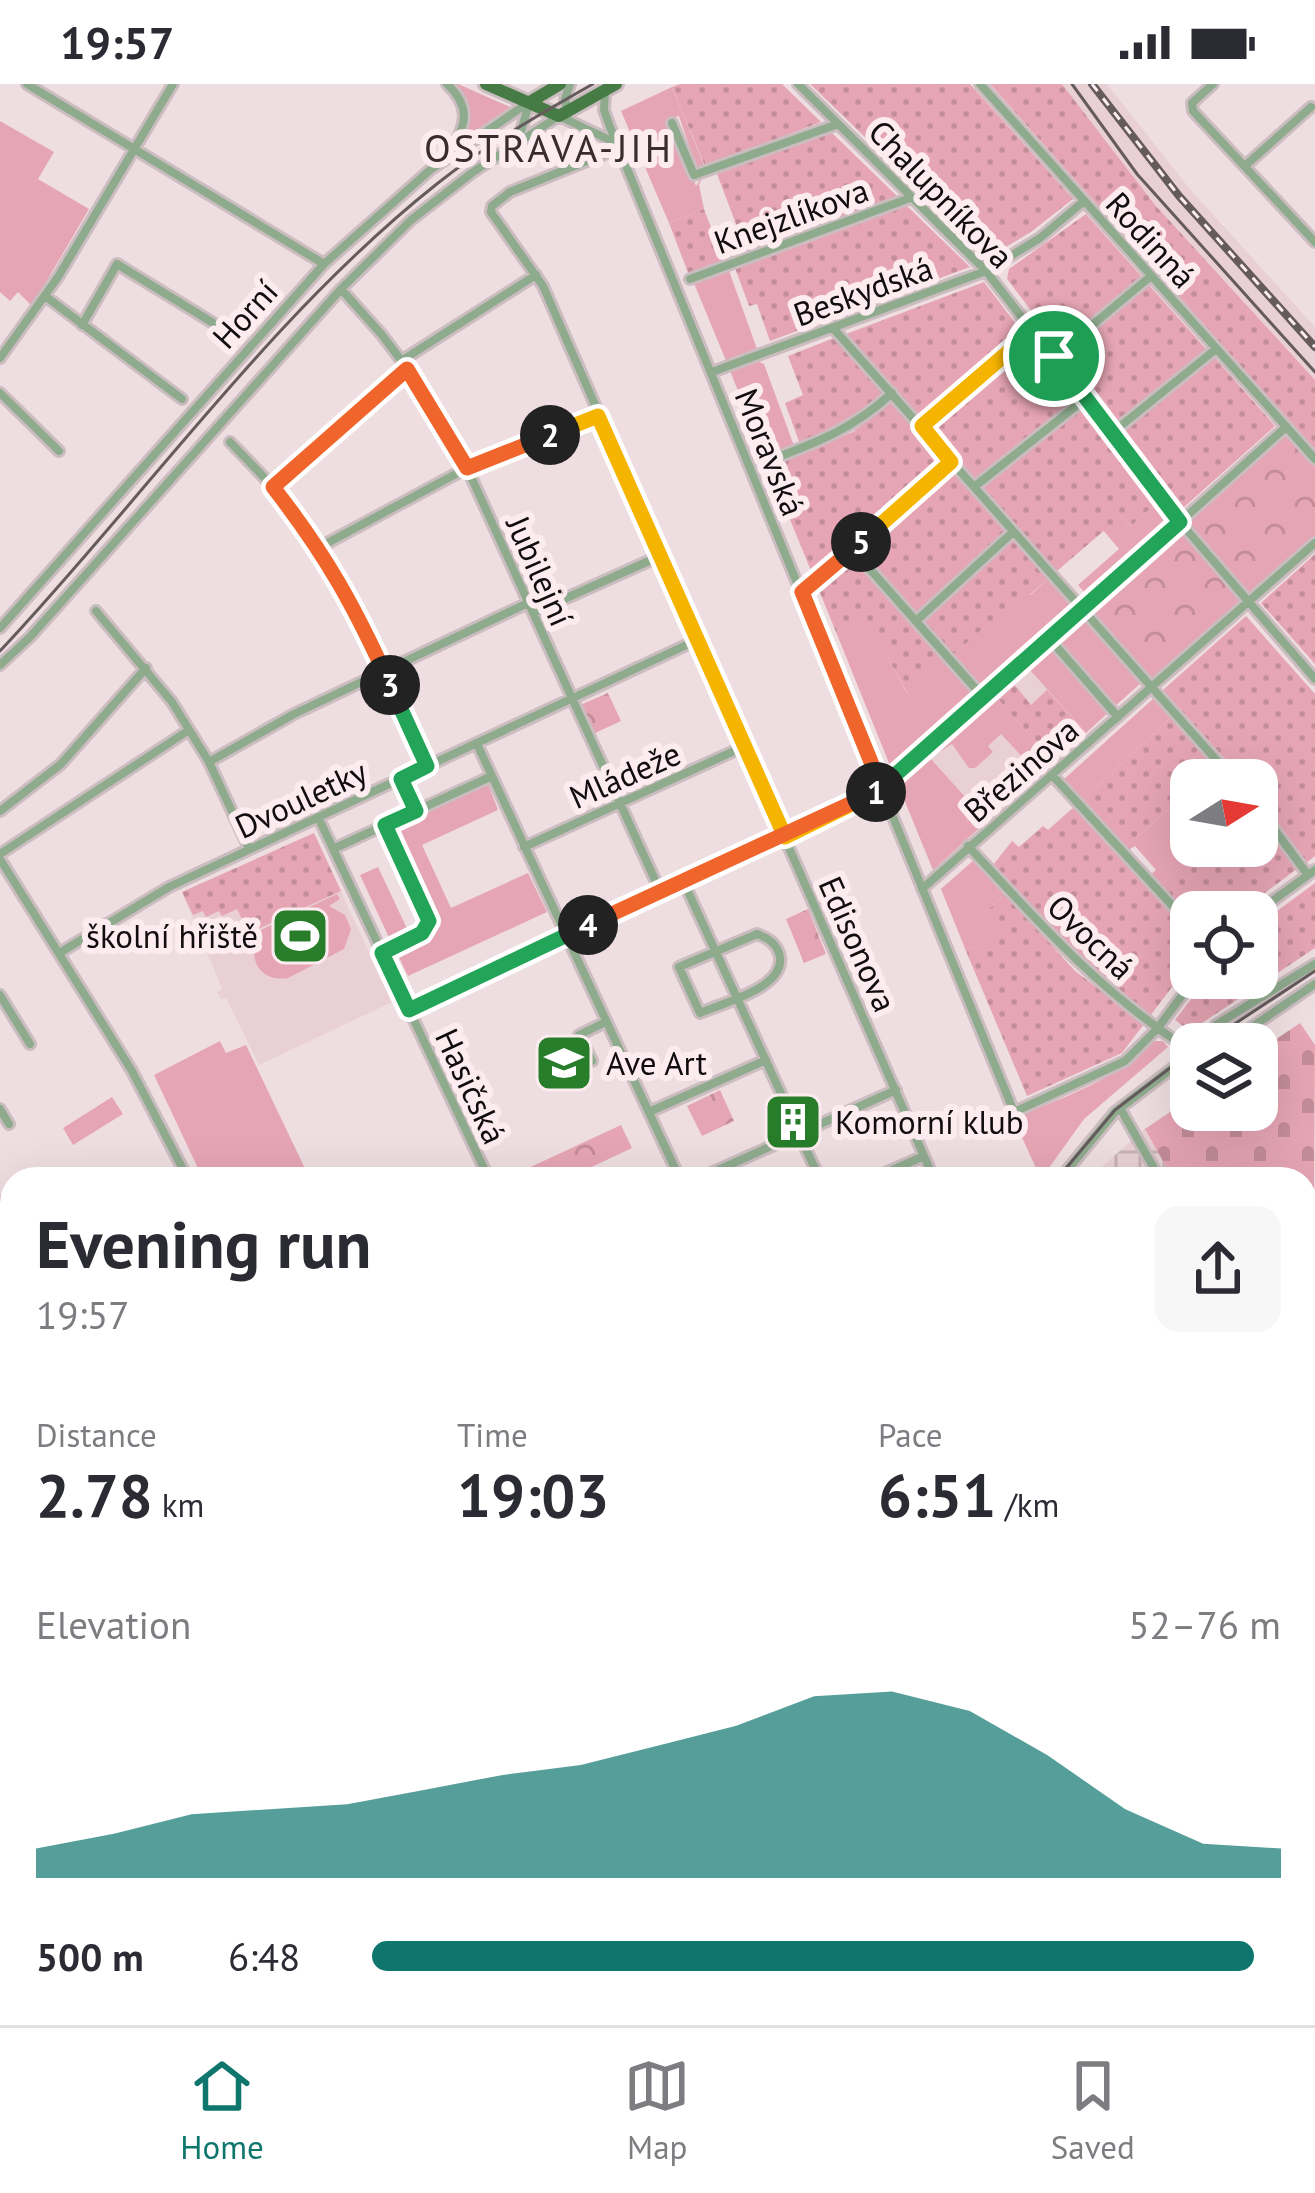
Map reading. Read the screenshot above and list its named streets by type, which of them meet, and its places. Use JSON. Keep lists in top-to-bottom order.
{
  "streets": {
    "street": [
      "Chalupníkova",
      "Knejzlíkova",
      "Rodinná",
      "Beskydská",
      "Horní",
      "Moravská",
      "Jubilejní",
      "Březinova",
      "Mládeže",
      "Dvouletky",
      "Ovocná",
      "Edisonova",
      "Hasičská"
    ]
  },
  "crossings": [
    ["Chalupníkova", "Knejzlíkova"],
    ["Chalupníkova", "Beskydská"],
    ["Chalupníkova", "Březinova"],
    ["Rodinná", "Beskydská"],
    ["Beskydská", "Moravská"],
    ["Horní", "Jubilejní"],
    ["Moravská", "Březinova"],
    ["Moravská", "Ovocná"],
    ["Moravská", "Edisonova"],
    ["Jubilejní", "Mládeže"],
    ["Jubilejní", "Dvouletky"],
    ["Březinova", "Ovocná"],
    ["Mládeže", "Edisonova"],
    ["Dvouletky", "Edisonova"],
    ["Dvouletky", "Hasičská"]
  ],
  "districts": ["OSTRAVA-JIH"],
  "places": {
    "sports": ["školní hřiště"],
    "school or university": ["Ave Art"],
    "building": ["Komorní klub"]
  },
  "north": "right",
  "page": {
    "status": "19:57",
    "pins": [
      "2",
      "5",
      "3",
      "1",
      "4"
    ],
    "heading": ["Evening run", "19:57"],
    "stats": [
      ["Distance", "2.78 km"],
      ["Time", "19:03"],
      ["Pace", "6:51 /km"]
    ],
    "chart": ["Elevation", "52–76 m"],
    "list": [
      {
        "name": "500 m",
        "note": "6:48"
      }
    ],
    "tabs": ["Home", "Map", "Saved"]
  }
}
